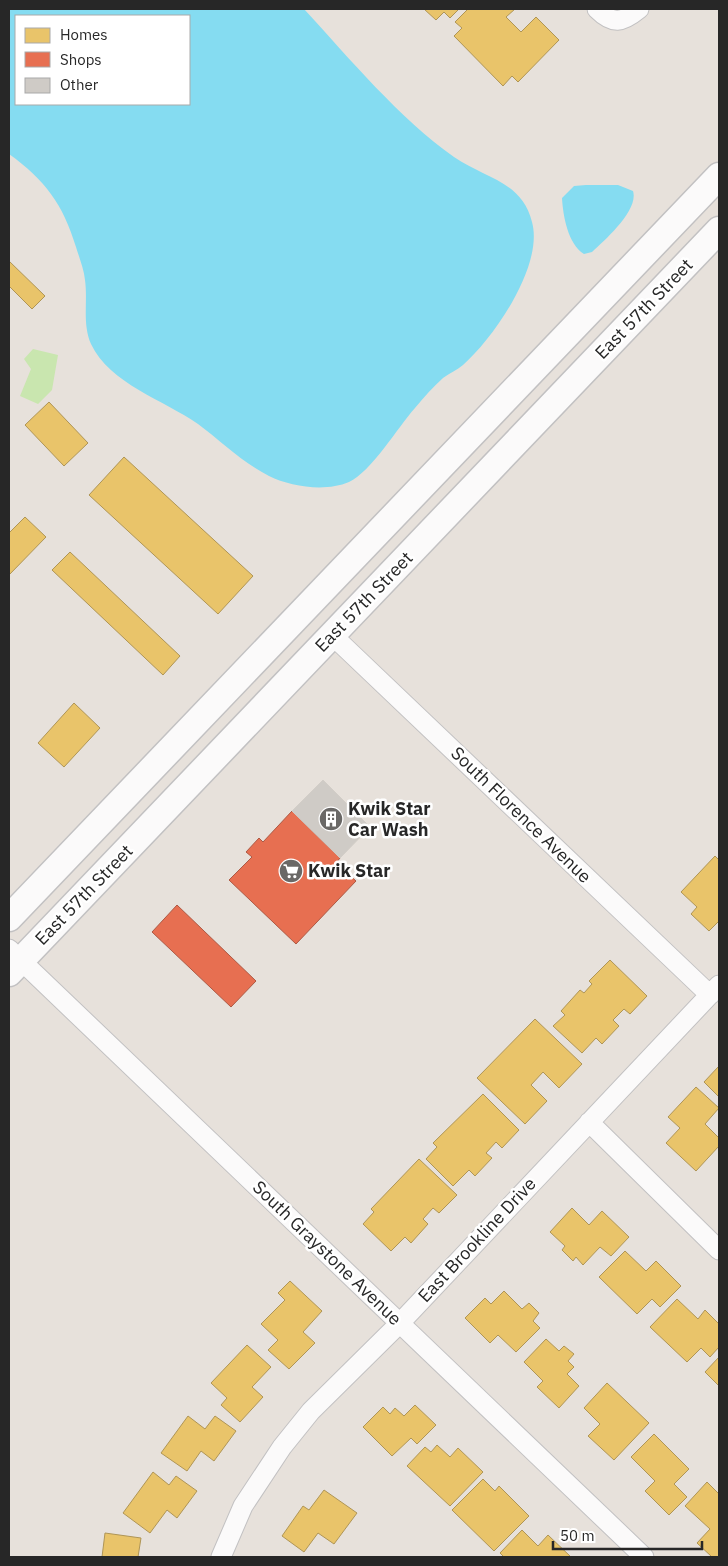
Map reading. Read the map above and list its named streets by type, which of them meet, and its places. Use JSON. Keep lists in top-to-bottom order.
{
  "streets": {
    "main road": ["East 57th Street"],
    "street": ["South Florence Avenue", "East Brookline Drive", "South Graystone Avenue"]
  },
  "crossings": [
    ["East 57th Street", "South Florence Avenue"],
    ["East 57th Street", "South Graystone Avenue"],
    ["South Florence Avenue", "East Brookline Drive"],
    ["East Brookline Drive", "South Graystone Avenue"]
  ],
  "places": {
    "building": ["Kwik Star Car Wash"],
    "supermarket": ["Kwik Star"]
  },
  "legend": ["Homes", "Shops", "Other"],
  "scale_bar": "50 m"
}
